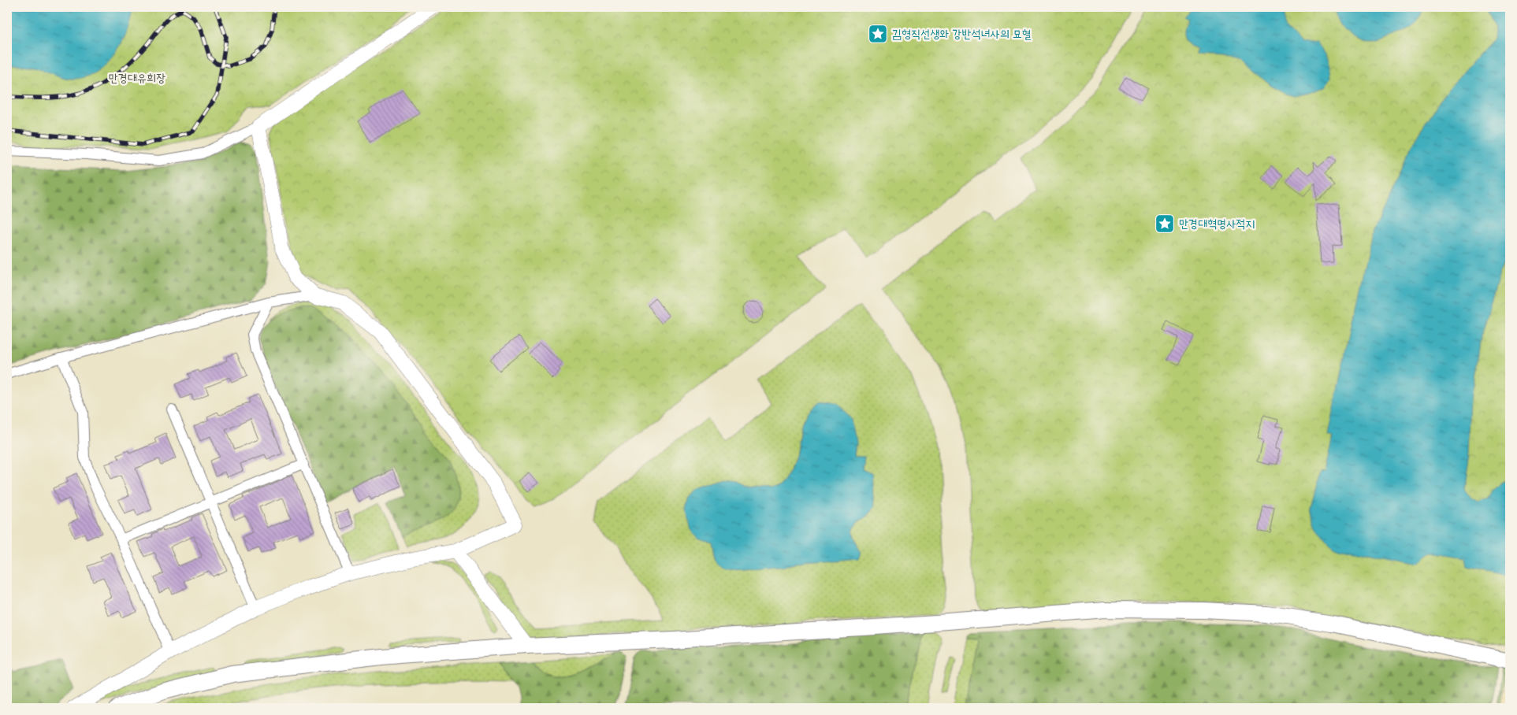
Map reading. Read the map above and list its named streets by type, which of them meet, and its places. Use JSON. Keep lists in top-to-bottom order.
{
  "parks": ["만경대유희장"],
  "places": {
    "place": ["김형직선생와 강반석녀사의 묘혈", "만경대혁명사적지"]
  }
}
